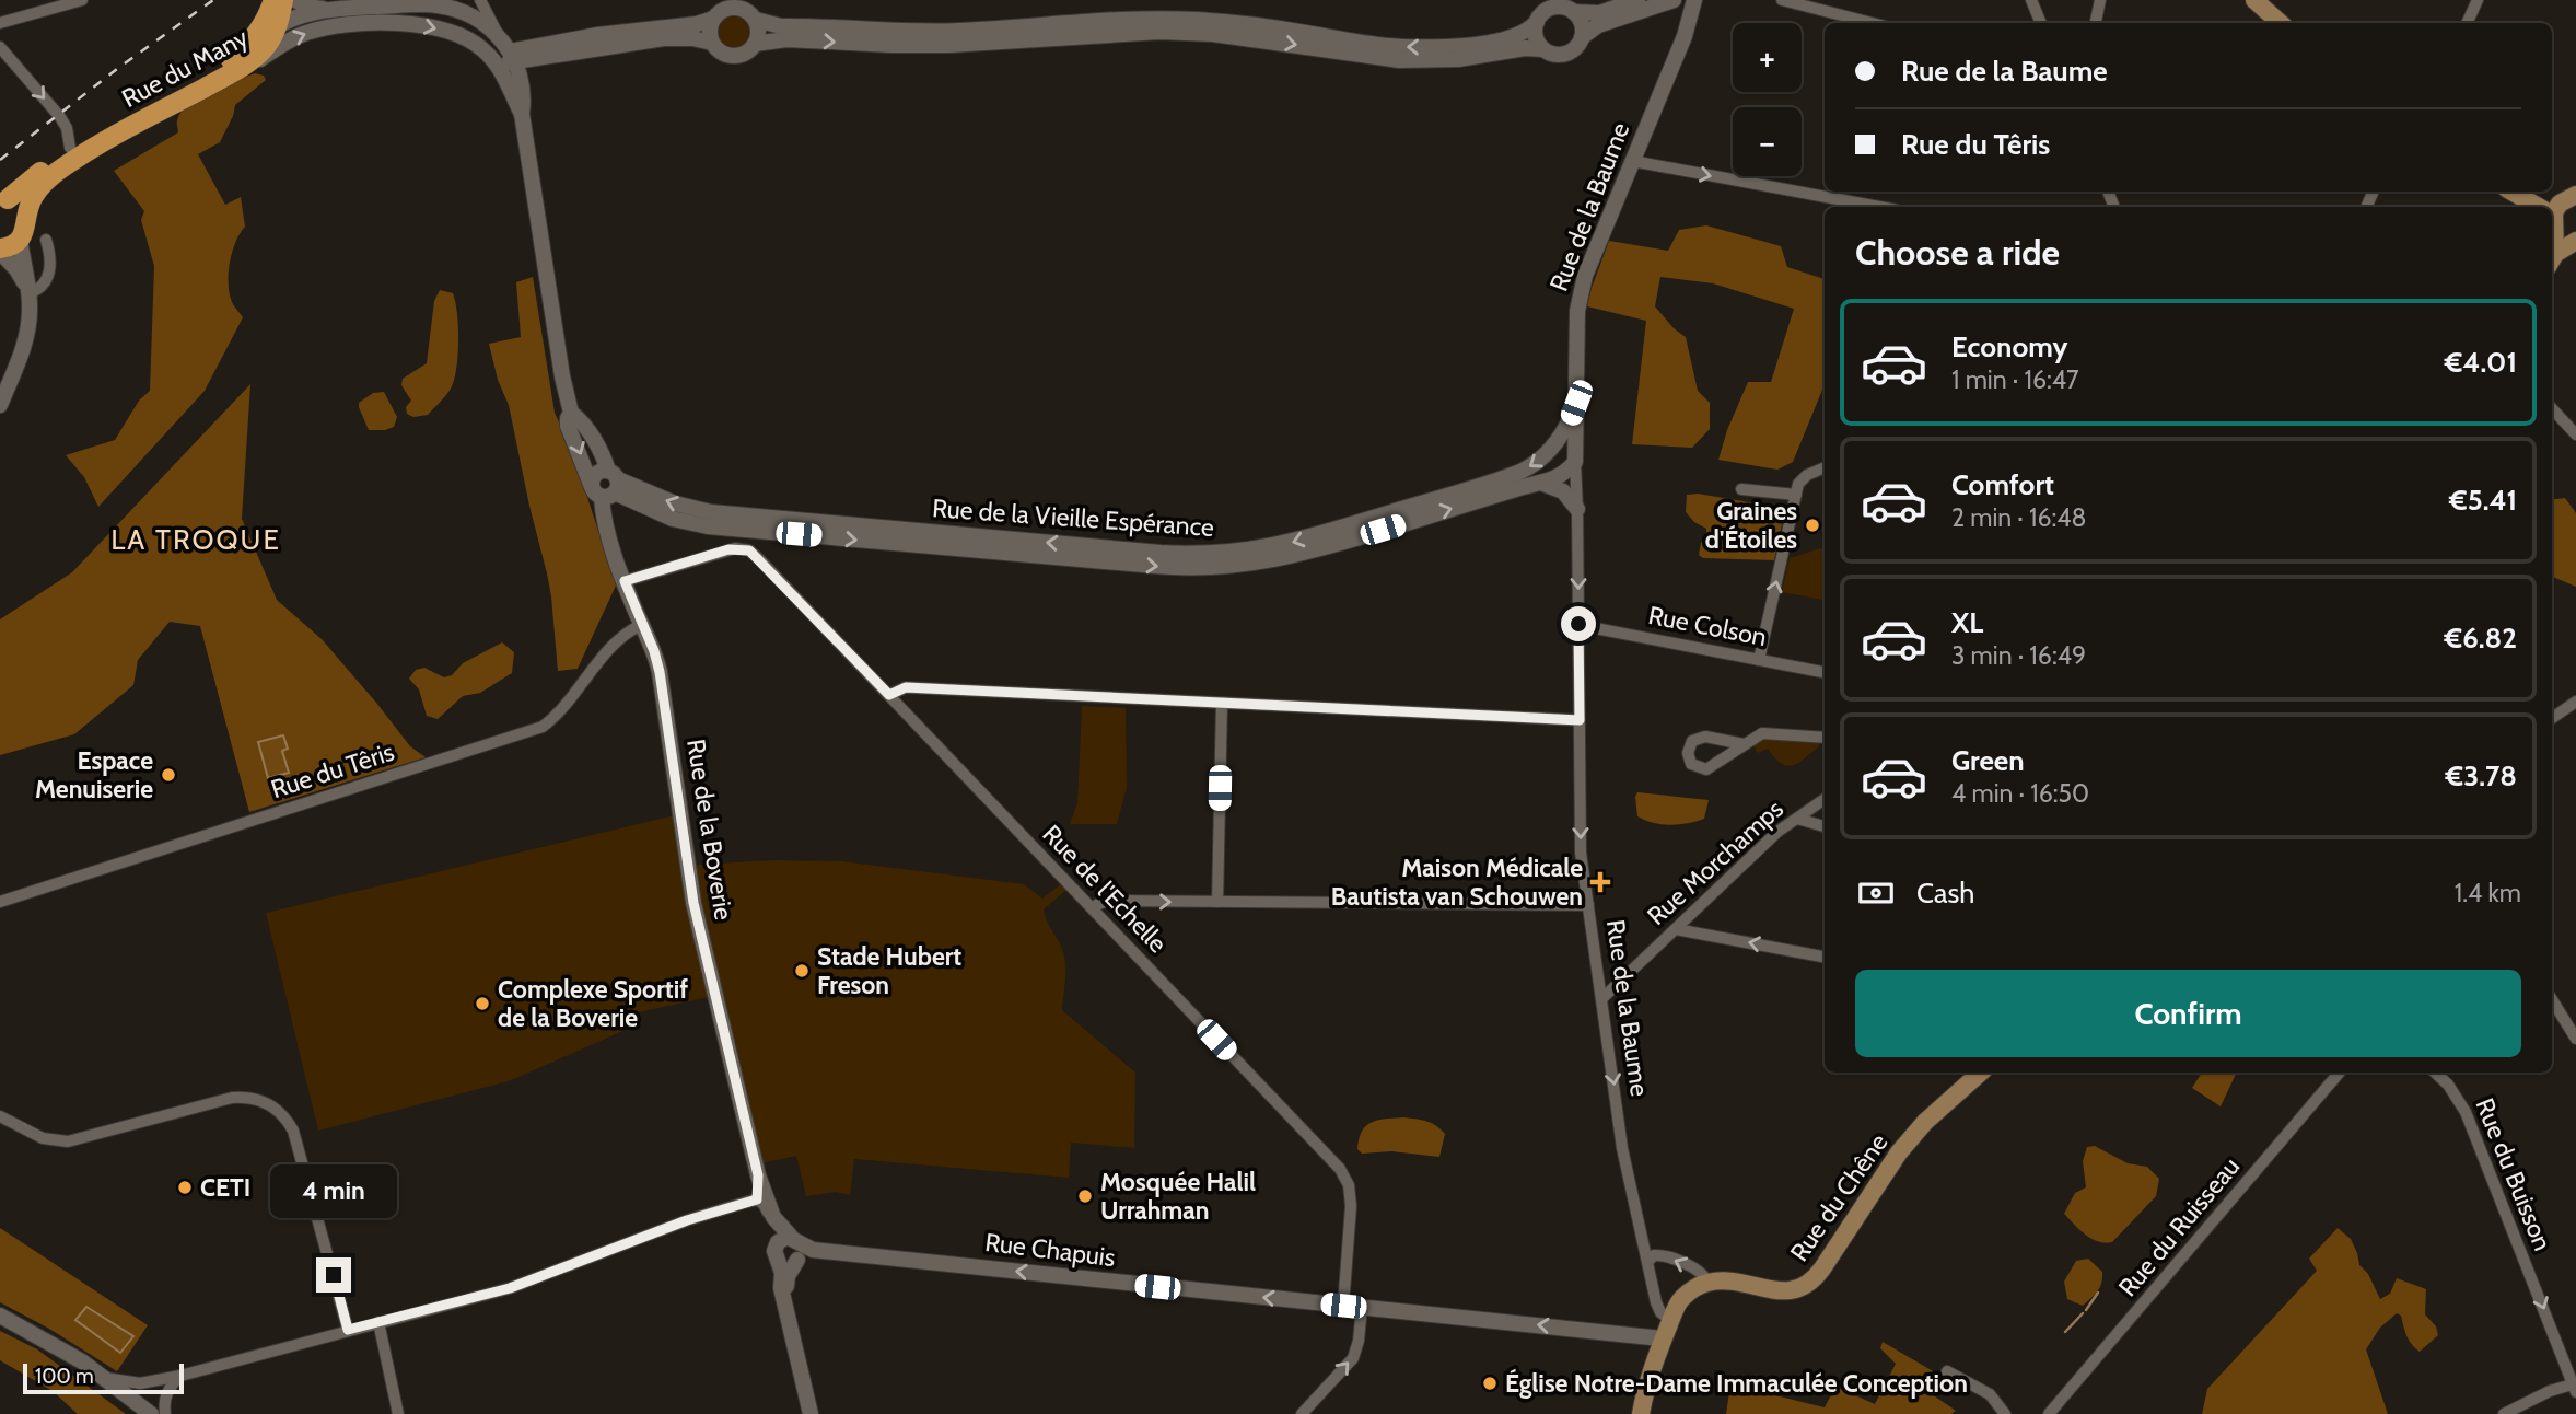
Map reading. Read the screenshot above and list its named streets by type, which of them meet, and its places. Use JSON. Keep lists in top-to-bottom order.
{
  "streets": {
    "main road": ["Rue du Many", "Rue du Chêne"],
    "street": [
      "Rue de la Baume",
      "Rue de la Vieille Espérance",
      "Rue Colson",
      "Rue du Têris",
      "Rue de la Boverie",
      "Rue Morchamps",
      "Rue de l'Echelle",
      "Rue du Buisson",
      "Rue du Ruisseau",
      "Rue Chapuis"
    ]
  },
  "crossings": [
    ["Rue de la Baume", "Rue de la Vieille Espérance"],
    ["Rue de la Baume", "Rue Colson"],
    ["Rue de la Baume", "Rue Morchamps"],
    ["Rue de la Vieille Espérance", "Rue de la Boverie"],
    ["Rue du Têris", "Rue de la Boverie"],
    ["Rue de la Boverie", "Rue de l'Echelle"],
    ["Rue de la Boverie", "Rue Chapuis"],
    ["Rue de l'Echelle", "Rue Chapuis"]
  ],
  "one_way": ["Rue de la Baume", "Rue du Buisson", "Rue Chapuis"],
  "districts": ["LA TROQUE"],
  "places": {
    "other": [
      "Graines d'Étoiles",
      "Espace Menuiserie",
      "Stade Hubert Freson",
      "Complexe Sportif de la Boverie",
      "CETI",
      "Mosquée Halil Urrahman",
      "Église Notre-Dame Immaculée Conception"
    ],
    "health": ["Maison Médicale Bautista van Schouwen"]
  },
  "scale_bar": "100 m",
  "page": {
    "map_buttons": ["+", "−"],
    "banner": ["Rue de la Baume", "Rue du Têris"],
    "heading": "Choose a ride",
    "list": [
      {
        "name": "Economy",
        "note": "1 min · 16:47",
        "value": "€4.01"
      },
      {
        "name": "Comfort",
        "note": "2 min · 16:48",
        "value": "€5.41"
      },
      {
        "name": "XL",
        "note": "3 min · 16:49",
        "value": "€6.82"
      },
      {
        "name": "Green",
        "note": "4 min · 16:50",
        "value": "€3.78"
      }
    ],
    "pay": ["Cash", "1.4 km"],
    "buttons": "Confirm",
    "bubble": "4 min",
    "scale": "100 m"
  }
}
